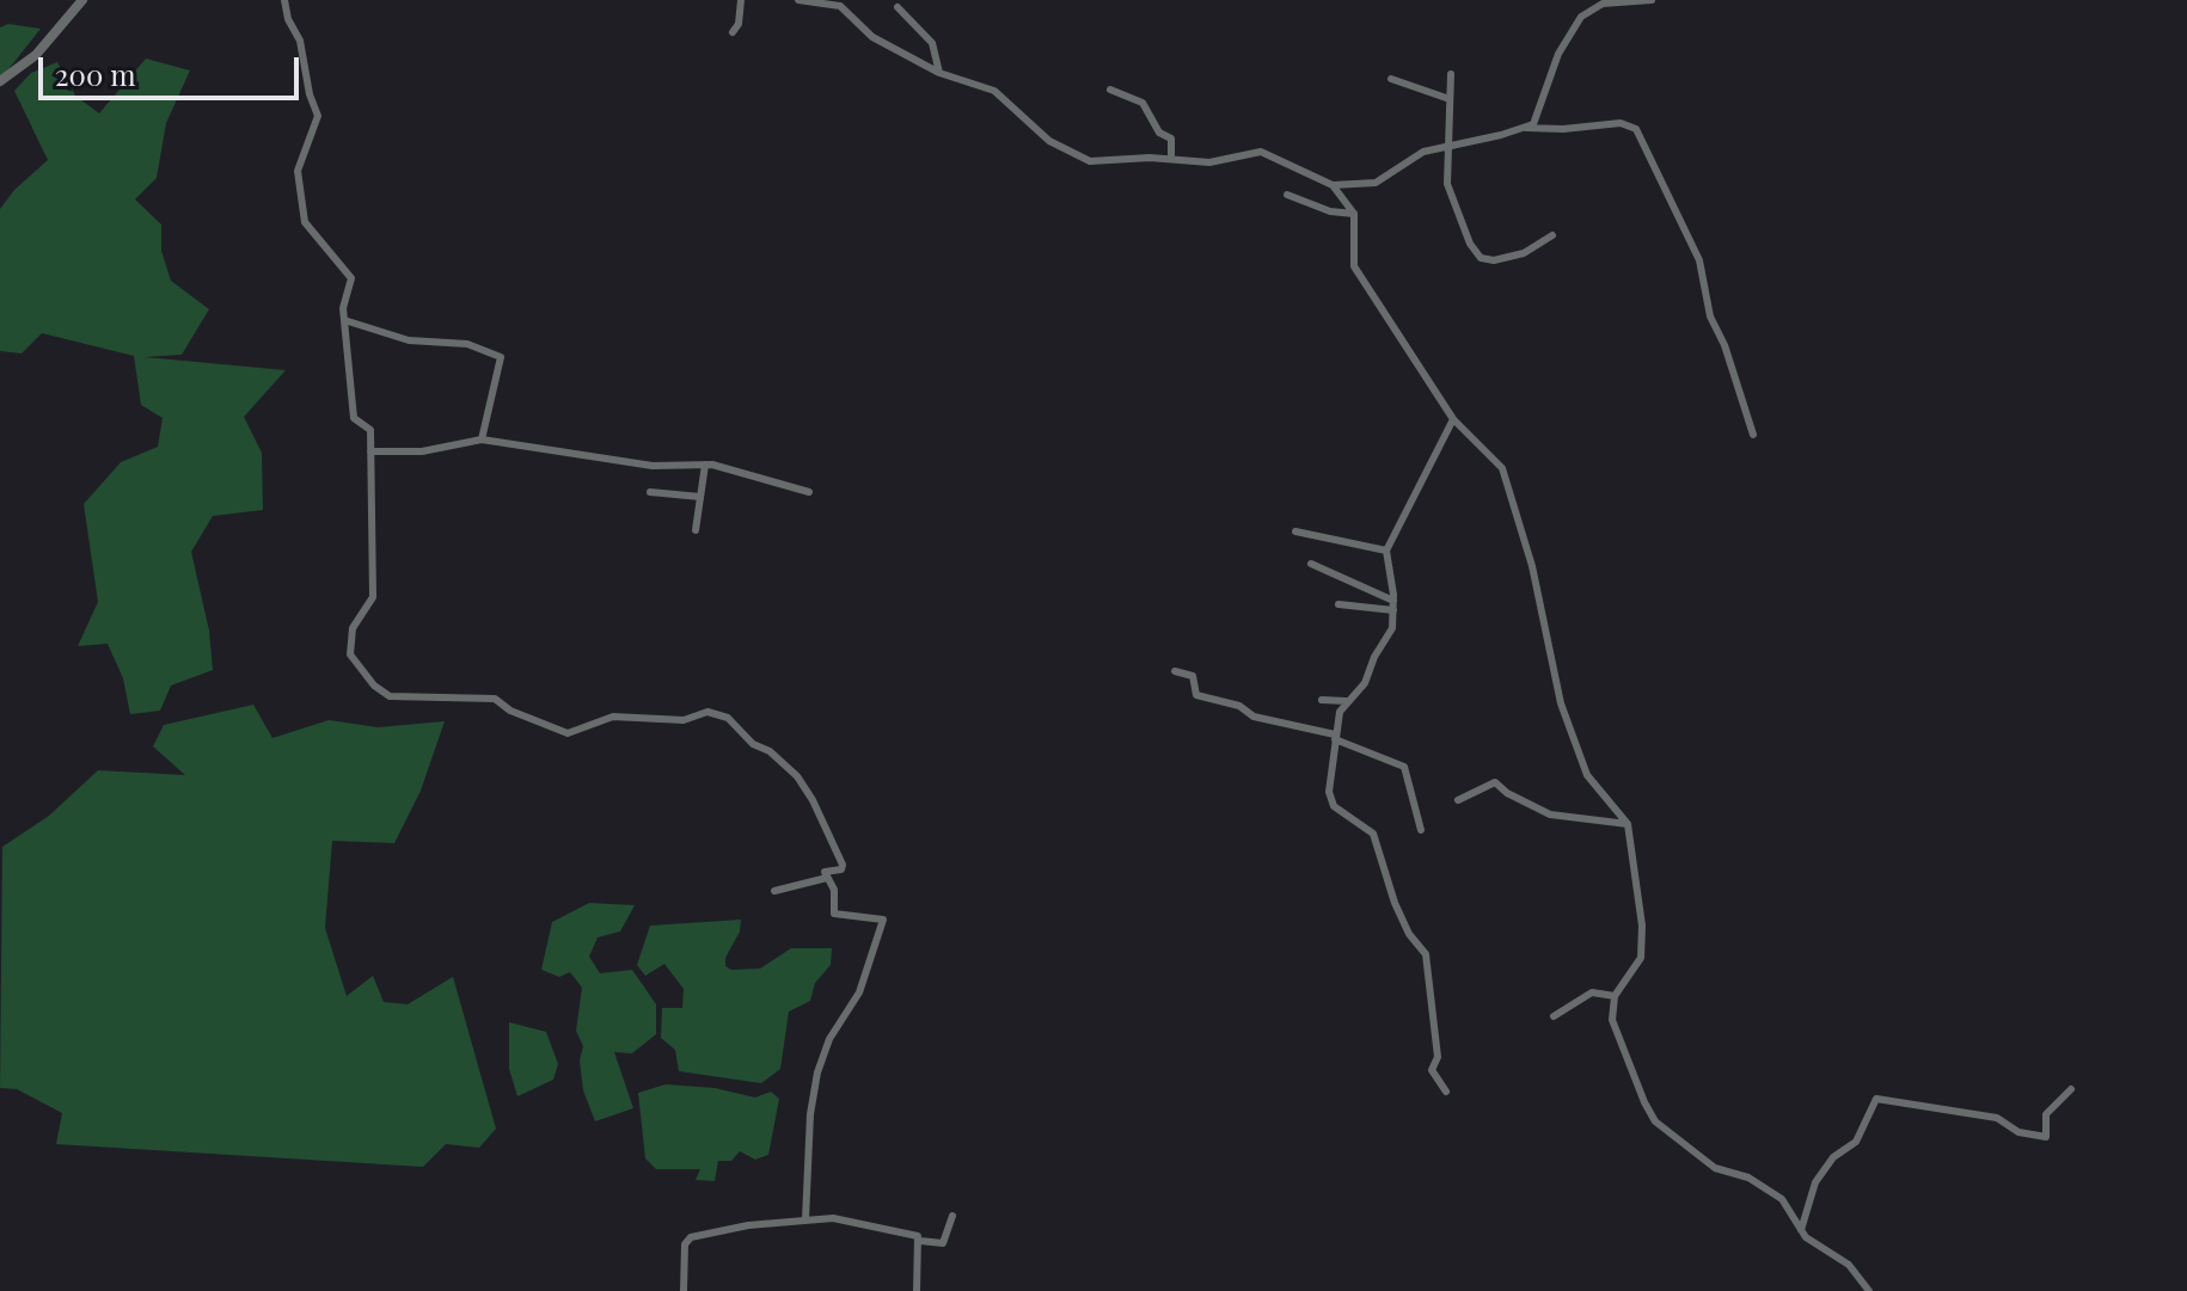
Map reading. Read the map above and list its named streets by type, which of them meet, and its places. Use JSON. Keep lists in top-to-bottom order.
{
  "scale_bar": "200 m"
}
